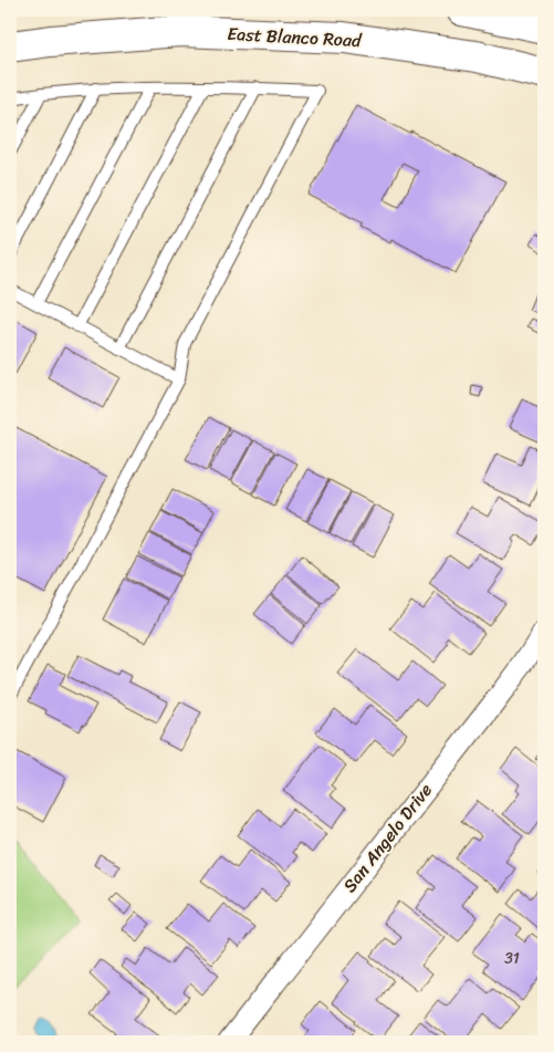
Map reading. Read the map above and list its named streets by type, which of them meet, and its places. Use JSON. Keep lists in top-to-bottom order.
{
  "streets": {
    "highway": ["East Blanco Road"],
    "street": ["San Angelo Drive"]
  },
  "house_numbers": ["31"]
}
